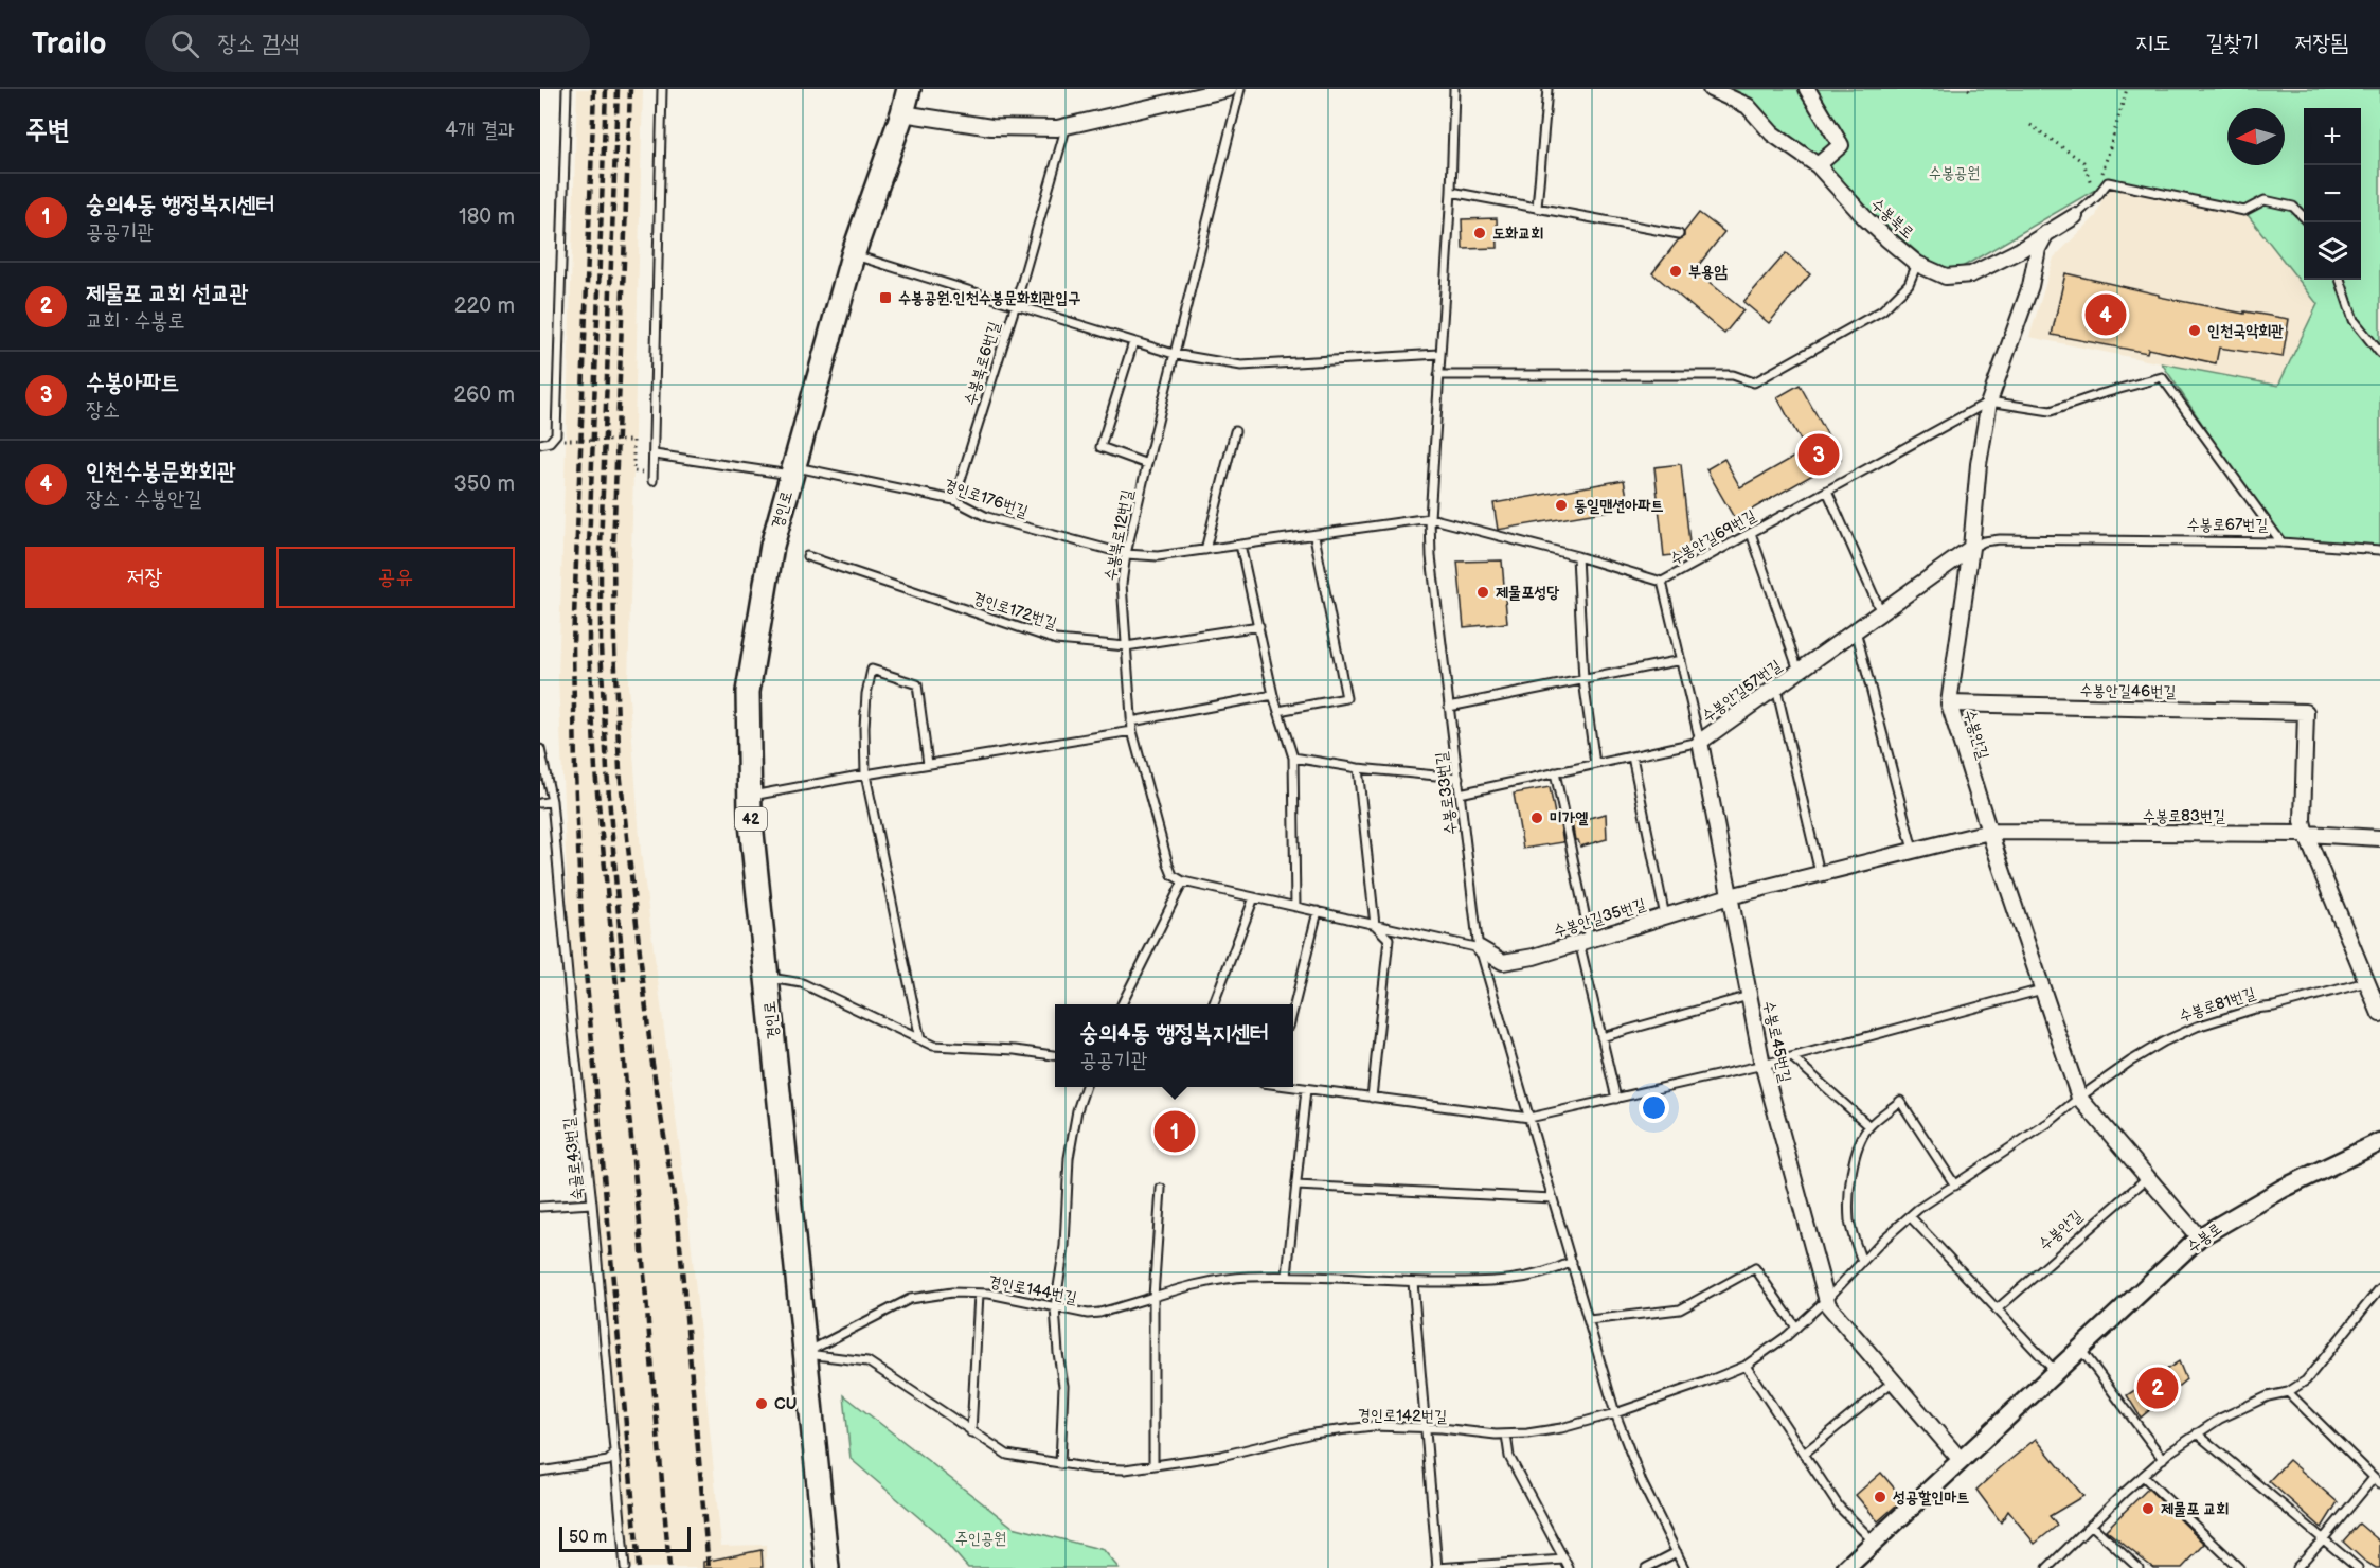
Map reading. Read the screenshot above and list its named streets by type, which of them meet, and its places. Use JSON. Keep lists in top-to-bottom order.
{
  "streets": {
    "main road": ["경인로", "42"],
    "street": [
      "수봉북로",
      "수봉안길57번길",
      "수봉안길46번길",
      "수봉안길",
      "수봉로83번길",
      "수봉안길35번길",
      "수봉로45번길",
      "수봉로"
    ],
    "lane": [
      "수봉북로6번길",
      "경인로176번길",
      "수봉로67번길",
      "수봉북로12번길",
      "수봉안길69번길",
      "경인로172번길",
      "수봉로33번길",
      "수봉로81번길",
      "숙골로43번길",
      "경인로144번길",
      "경인로142번길"
    ]
  },
  "crossings": [
    ["수봉북로", "수봉안길"],
    ["수봉북로6번길", "경인로176번길"],
    ["경인로176번길", "경인로"],
    ["경인로176번길", "수봉북로12번길"],
    ["경인로176번길", "수봉안길69번길"],
    ["경인로176번길", "수봉로33번길"],
    ["경인로", "경인로144번길"],
    ["경인로", "경인로142번길"],
    ["수봉로67번길", "수봉안길69번길"],
    ["수봉로67번길", "수봉안길57번길"],
    ["수봉로67번길", "수봉안길"],
    ["수봉북로12번길", "경인로172번길"],
    ["수봉북로12번길", "수봉안길35번길"],
    ["수봉안길69번길", "수봉안길"],
    ["수봉안길69번길", "수봉로33번길"],
    ["수봉안길69번길", "수봉로45번길"],
    ["수봉안길57번길", "수봉안길"],
    ["수봉안길57번길", "수봉로33번길"],
    ["수봉안길57번길", "수봉로45번길"],
    ["수봉안길46번길", "수봉안길"],
    ["수봉안길46번길", "수봉로83번길"],
    ["수봉안길", "수봉로83번길"],
    ["수봉안길", "수봉안길35번길"],
    ["수봉안길", "수봉로81번길"],
    ["수봉안길", "수봉로"],
    ["수봉로33번길", "수봉안길35번길"],
    ["수봉로33번길", "경인로144번길"],
    ["수봉로33번길", "경인로142번길"],
    ["수봉로83번길", "수봉안길35번길"],
    ["수봉안길35번길", "수봉로45번길"],
    ["수봉로81번길", "경인로142번길"],
    ["수봉로45번길", "수봉로"],
    ["수봉로45번길", "경인로142번길"],
    ["경인로144번길", "경인로142번길"]
  ],
  "parks": ["수봉공원", "주인공원"],
  "places": {
    "other": [
      "도화교회",
      "부용암",
      "인천국악회관",
      "동일맨션아파트",
      "제물포성당",
      "미가엘",
      "CU",
      "성공할인마트",
      "제물포 교회"
    ],
    "transit": ["수봉공원.인천수봉문화회관입구"]
  },
  "scale_bar": "50 m",
  "north": "left",
  "page": {
    "header": "Trailo",
    "search": "장소 검색",
    "nav": ["지도", "길찾기", "저장됨"],
    "heading": ["주변", "4개 결과"],
    "map_buttons": ["+", "−"],
    "list": [
      {
        "mark": "1",
        "name": "숭의4동 행정복지센터",
        "note": "공공기관",
        "value": "180 m"
      },
      {
        "mark": "2",
        "name": "제물포 교회 선교관",
        "note": "교회 · 수봉로",
        "value": "220 m"
      },
      {
        "mark": "3",
        "name": "수봉아파트",
        "note": "장소",
        "value": "260 m"
      },
      {
        "mark": "4",
        "name": "인천수봉문화회관",
        "note": "장소 · 수봉안길",
        "value": "350 m"
      }
    ],
    "pins": [
      "4",
      "3",
      "1",
      "2"
    ],
    "buttons": ["저장", "공유"],
    "popup": ["숭의4동 행정복지센터", "공공기관"],
    "scale": "50 m"
  }
}
